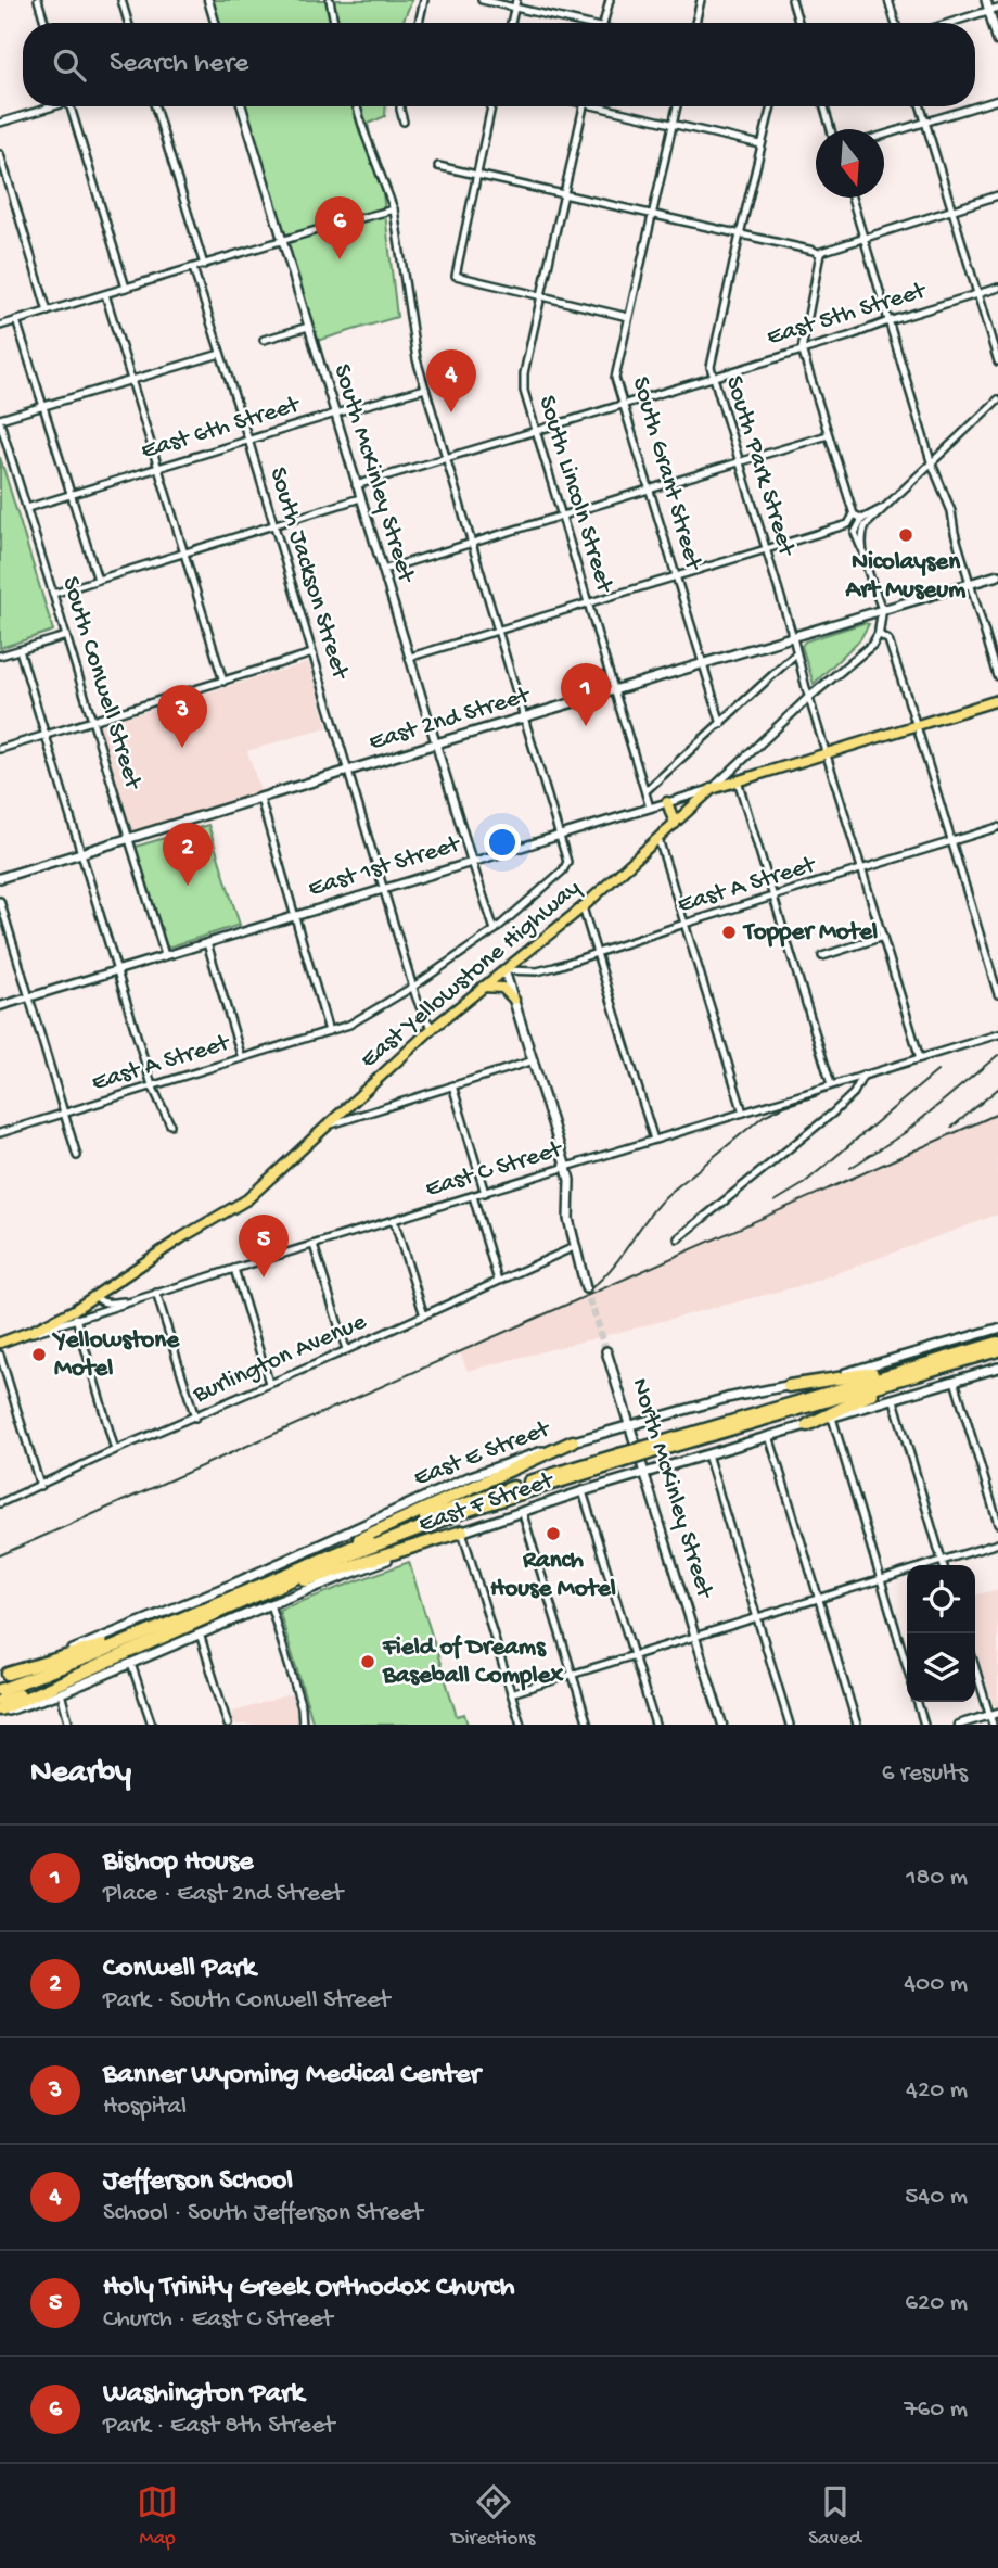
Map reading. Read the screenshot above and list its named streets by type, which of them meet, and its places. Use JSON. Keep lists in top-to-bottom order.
{
  "streets": {
    "main road": [
      "East 2nd Street",
      "East 1st Street",
      "East Yellowstone Highway",
      "East E Street",
      "North McKinley Street",
      "East F Street"
    ],
    "street": [
      "East 5th Street",
      "East 6th Street",
      "South Park Street",
      "South McKinley Street",
      "South Grant Street",
      "South Lincoln Street",
      "South Jackson Street",
      "South Conwell Street",
      "East A Street",
      "East C Street",
      "Burlington Avenue"
    ]
  },
  "crossings": [
    ["East 5th Street", "South Park Street"],
    ["East 5th Street", "South McKinley Street"],
    ["East 5th Street", "South Grant Street"],
    ["East 5th Street", "South Lincoln Street"],
    ["East 6th Street", "South McKinley Street"],
    ["East 6th Street", "South Jackson Street"],
    ["East 6th Street", "South Conwell Street"],
    ["South Park Street", "East 2nd Street"],
    ["South Park Street", "East 1st Street"],
    ["South Park Street", "East A Street"],
    ["South Park Street", "East Yellowstone Highway"],
    ["South Park Street", "East C Street"],
    ["South McKinley Street", "East 2nd Street"],
    ["South McKinley Street", "East 1st Street"],
    ["South Grant Street", "East 2nd Street"],
    ["South Lincoln Street", "East 2nd Street"],
    ["South Lincoln Street", "East 1st Street"],
    ["South Jackson Street", "East 2nd Street"],
    ["South Jackson Street", "East 1st Street"],
    ["South Jackson Street", "East A Street"],
    ["South Jackson Street", "East Yellowstone Highway"],
    ["South Conwell Street", "East 2nd Street"],
    ["South Conwell Street", "East 1st Street"],
    ["East 1st Street", "East A Street"],
    ["East 1st Street", "East Yellowstone Highway"],
    ["East A Street", "East Yellowstone Highway"],
    ["East Yellowstone Highway", "East C Street"],
    ["East E Street", "North McKinley Street"],
    ["North McKinley Street", "East F Street"]
  ],
  "places": [
    "Nicolaysen Art Museum",
    "Topper Motel",
    "Yellowstone Motel",
    "Ranch House Motel",
    "Field of Dreams Baseball Complex"
  ],
  "north": "bottom",
  "page": {
    "search": "Search here",
    "pins": [
      "6",
      "4",
      "1",
      "3",
      "2",
      "5"
    ],
    "heading": ["Nearby", "6 results"],
    "list": [
      {
        "mark": "1",
        "name": "Bishop House",
        "note": "Place · East 2nd Street",
        "value": "180 m"
      },
      {
        "mark": "2",
        "name": "Conwell Park",
        "note": "Park · South Conwell Street",
        "value": "400 m"
      },
      {
        "mark": "3",
        "name": "Banner Wyoming Medical Center",
        "note": "Hospital",
        "value": "420 m"
      },
      {
        "mark": "4",
        "name": "Jefferson School",
        "note": "School · South Jefferson Street",
        "value": "540 m"
      },
      {
        "mark": "5",
        "name": "Holy Trinity Greek Orthodox Church",
        "note": "Church · East C Street",
        "value": "620 m"
      },
      {
        "mark": "6",
        "name": "Washington Park",
        "note": "Park · East 8th Street",
        "value": "760 m"
      }
    ],
    "nav": ["Map", "Directions", "Saved"]
  }
}
